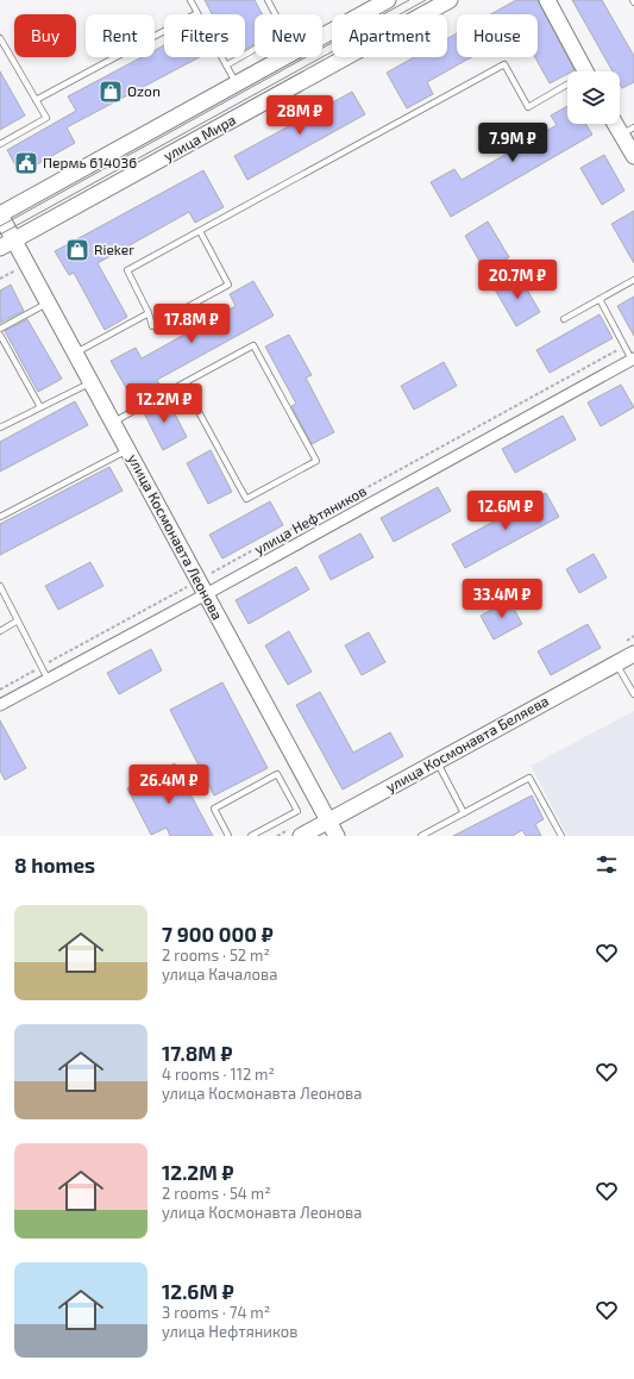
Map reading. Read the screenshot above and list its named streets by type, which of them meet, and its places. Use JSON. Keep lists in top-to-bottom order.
{
  "streets": {
    "main road": ["улица Мира", "улица Космонавта Леонова", "улица Космонавта Беляева"],
    "street": ["улица Нефтяников"]
  },
  "crossings": [
    ["улица Мира", "улица Космонавта Леонова"],
    ["улица Нефтяников", "улица Космонавта Леонова"],
    ["улица Космонавта Леонова", "улица Космонавта Беляева"]
  ],
  "places": {
    "shop": ["Ozon", "Rieker"],
    "public building": ["Пермь 614036"]
  },
  "page": {
    "chip": [
      "Buy",
      "Rent",
      "Filters",
      "New",
      "Apartment",
      "House"
    ],
    "price": [
      "28M ₽",
      "7.9M ₽",
      "20.7M ₽",
      "17.8M ₽",
      "12.2M ₽",
      "12.6M ₽",
      "33.4M ₽",
      "26.4M ₽"
    ],
    "heading": "8 homes",
    "list": [
      {
        "name": "7 900 000 ₽",
        "note": "2 rooms · 52 m² · улица Качалова"
      },
      {
        "name": "17.8M ₽",
        "note": "4 rooms · 112 m² · улица Космонавта Леонова"
      },
      {
        "name": "12.2M ₽",
        "note": "2 rooms · 54 m² · улица Космонавта Леонова"
      },
      {
        "name": "12.6M ₽",
        "note": "3 rooms · 74 m² · улица Нефтяников"
      }
    ]
  }
}
